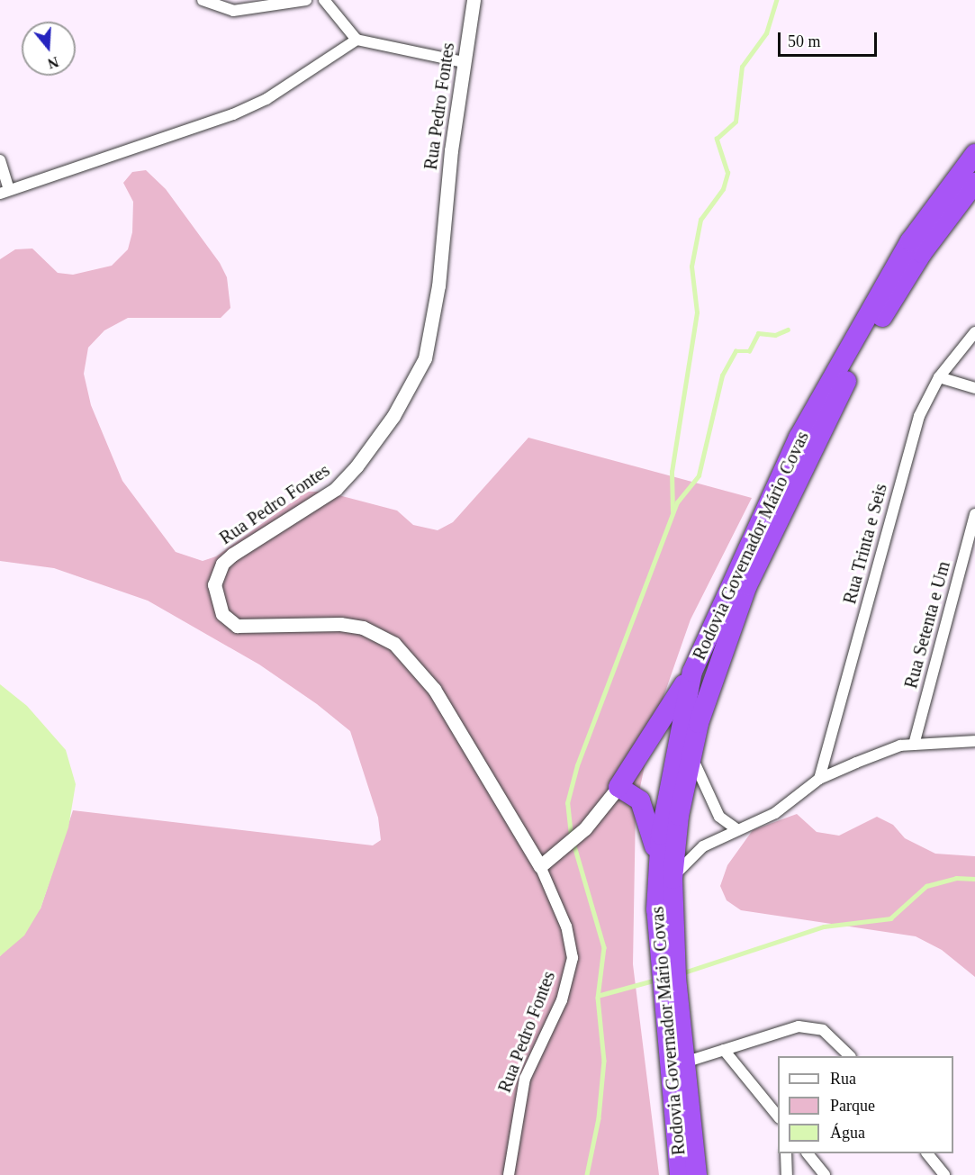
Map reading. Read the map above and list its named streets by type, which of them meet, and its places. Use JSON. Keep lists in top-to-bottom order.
{
  "streets": {
    "highway": ["Rodovia Governador Mário Covas"],
    "street": ["Rua Pedro Fontes", "Rua Trinta e Seis", "Rua Setenta e Um"]
  },
  "legend": ["Rua", "Parque", "Água"],
  "scale_bar": "50 m",
  "north": "bottom"
}
